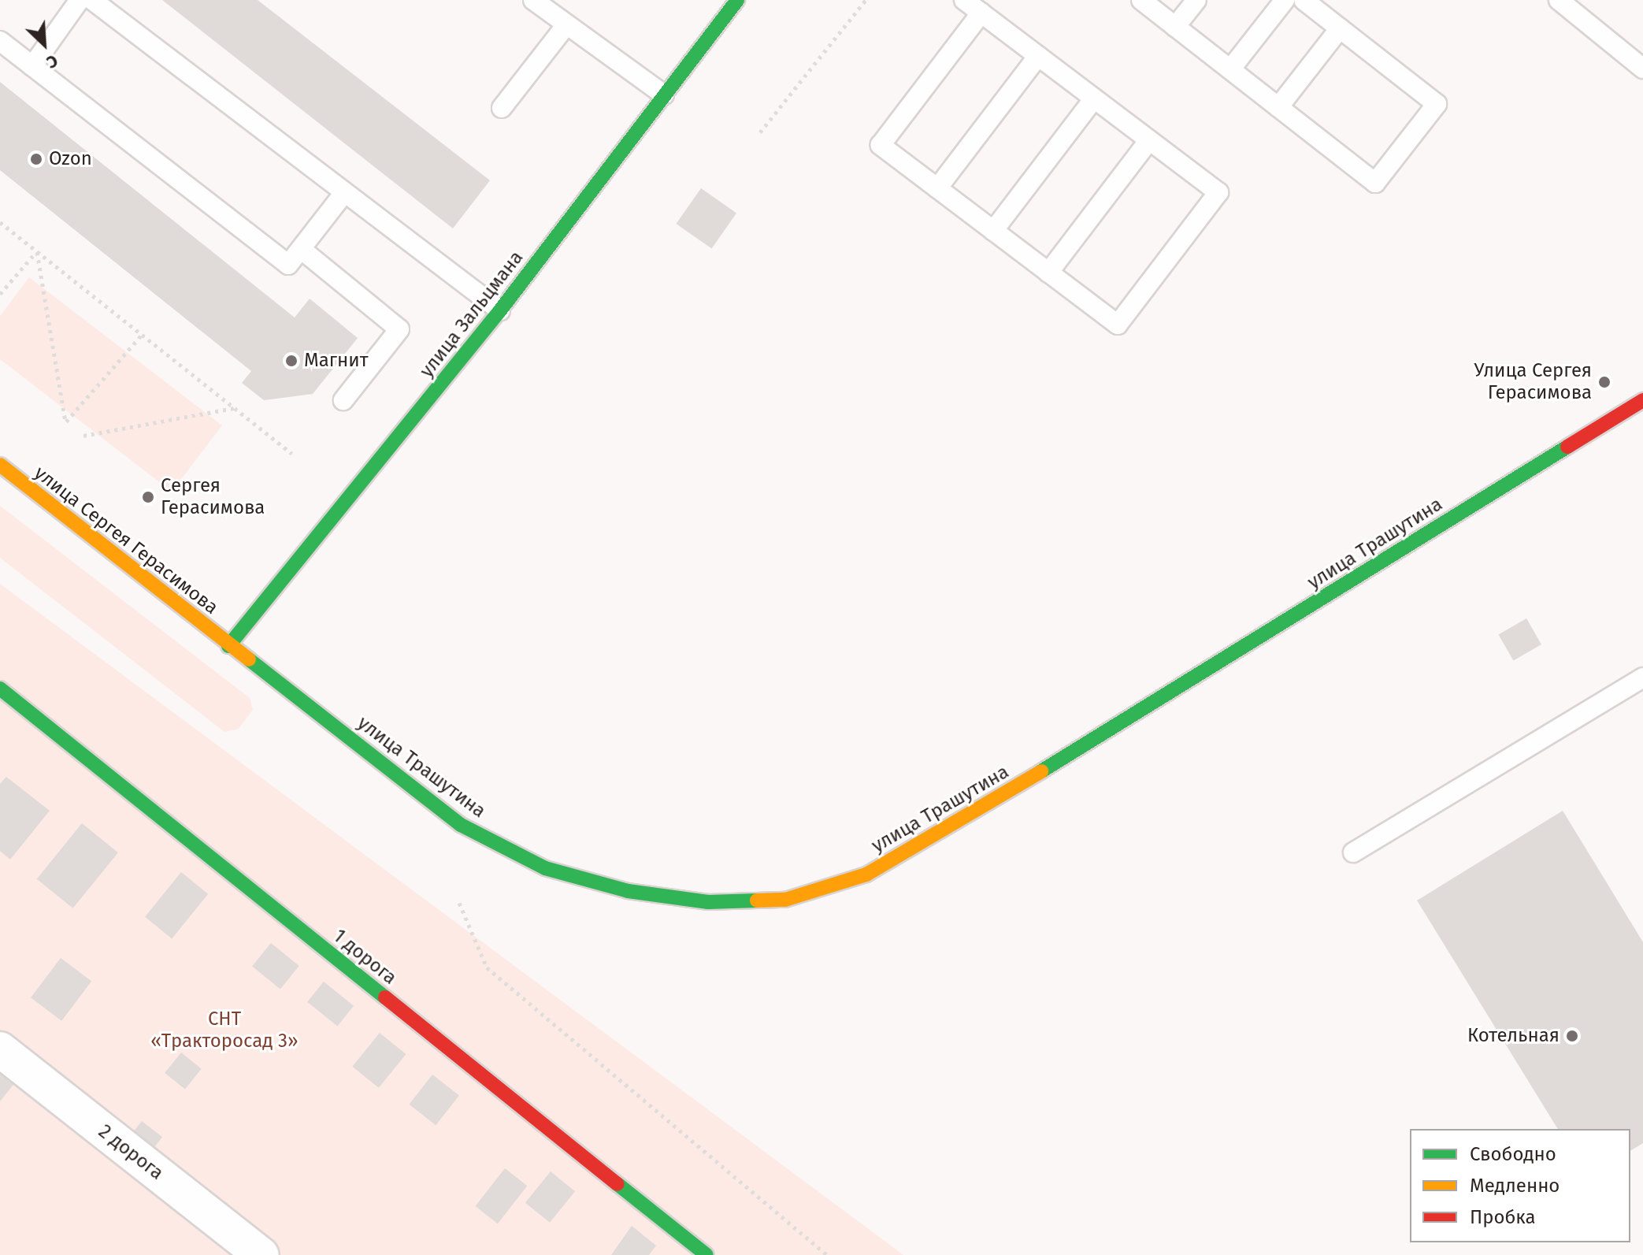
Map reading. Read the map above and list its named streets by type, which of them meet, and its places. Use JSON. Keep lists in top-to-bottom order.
{
  "streets": {
    "street": [
      "улица Зальцмана",
      "улица Сергея Герасимова",
      "улица Трашутина",
      "1 дорога",
      "2 дорога"
    ]
  },
  "crossings": [
    ["улица Зальцмана", "улица Сергея Герасимова"],
    ["улица Зальцмана", "улица Трашутина"],
    ["улица Сергея Герасимова", "улица Трашутина"]
  ],
  "parks": ["СНТ «Тракторосад 3»"],
  "places": [
    "Ozon",
    "Магнит",
    "Улица Сергея Герасимова",
    "Сергея Герасимова",
    "Котельная"
  ],
  "legend": ["Свободно", "Медленно", "Пробка"],
  "north": "bottom right"
}
